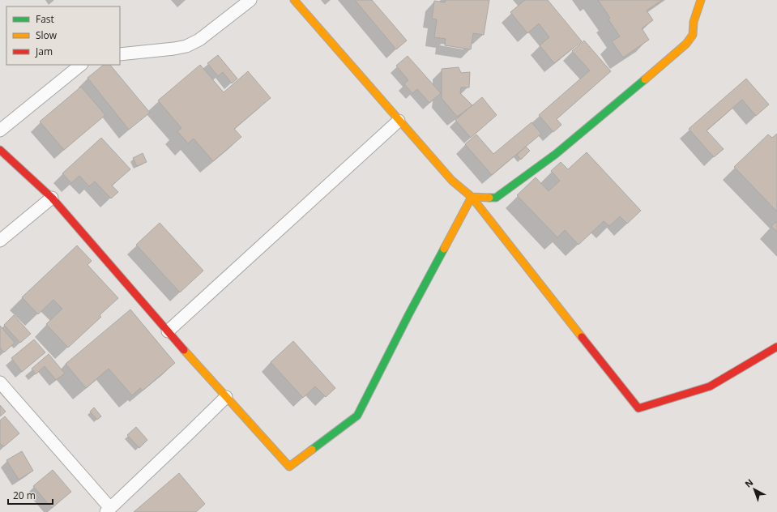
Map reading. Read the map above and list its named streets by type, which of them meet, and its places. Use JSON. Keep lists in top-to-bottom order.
{
  "legend": ["Fast", "Slow", "Jam"],
  "scale_bar": "20 m",
  "north": "top left"
}
